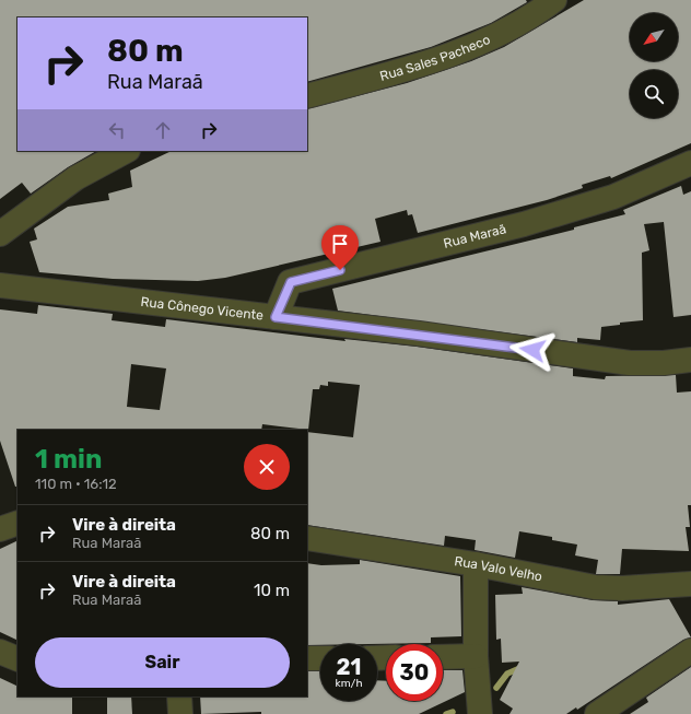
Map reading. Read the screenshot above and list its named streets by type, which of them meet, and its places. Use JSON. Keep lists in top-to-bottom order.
{
  "streets": {
    "street": [
      "Rua Sales Pacheco",
      "Rua Maraã",
      "Rua Cônego Vicente",
      "Rua Valo Velho"
    ]
  },
  "crossings": [
    ["Rua Maraã", "Rua Cônego Vicente"]
  ],
  "north": "bottom left",
  "page": {
    "turn": ["80 m", "Rua Maraã"],
    "heading": ["1 min", "110 m · 16:12"],
    "list": [
      {
        "name": "Vire à direita",
        "note": "Rua Maraã",
        "value": "80 m"
      },
      {
        "name": "Vire à direita",
        "note": "Rua Maraã",
        "value": "10 m"
      }
    ],
    "buttons": "Sair",
    "speed": "21 km/h",
    "limit": "30"
  }
}
